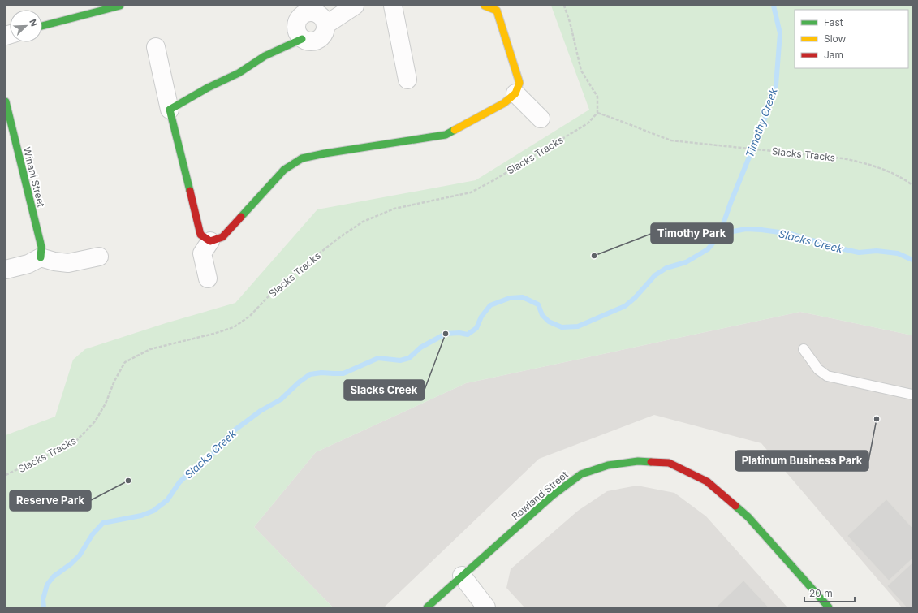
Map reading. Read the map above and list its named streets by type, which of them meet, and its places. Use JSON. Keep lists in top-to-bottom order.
{
  "streets": {
    "street": ["Winani Street", "Rowland Street"],
    "path": ["Slacks Tracks"]
  },
  "water": ["Timothy Creek", "Slacks Creek"],
  "places": [
    "Timothy Park",
    "Slacks Creek",
    "Platinum Business Park",
    "Reserve Park"
  ],
  "legend": ["Fast", "Slow", "Jam"],
  "scale_bar": "20 m",
  "north": "top right"
}
